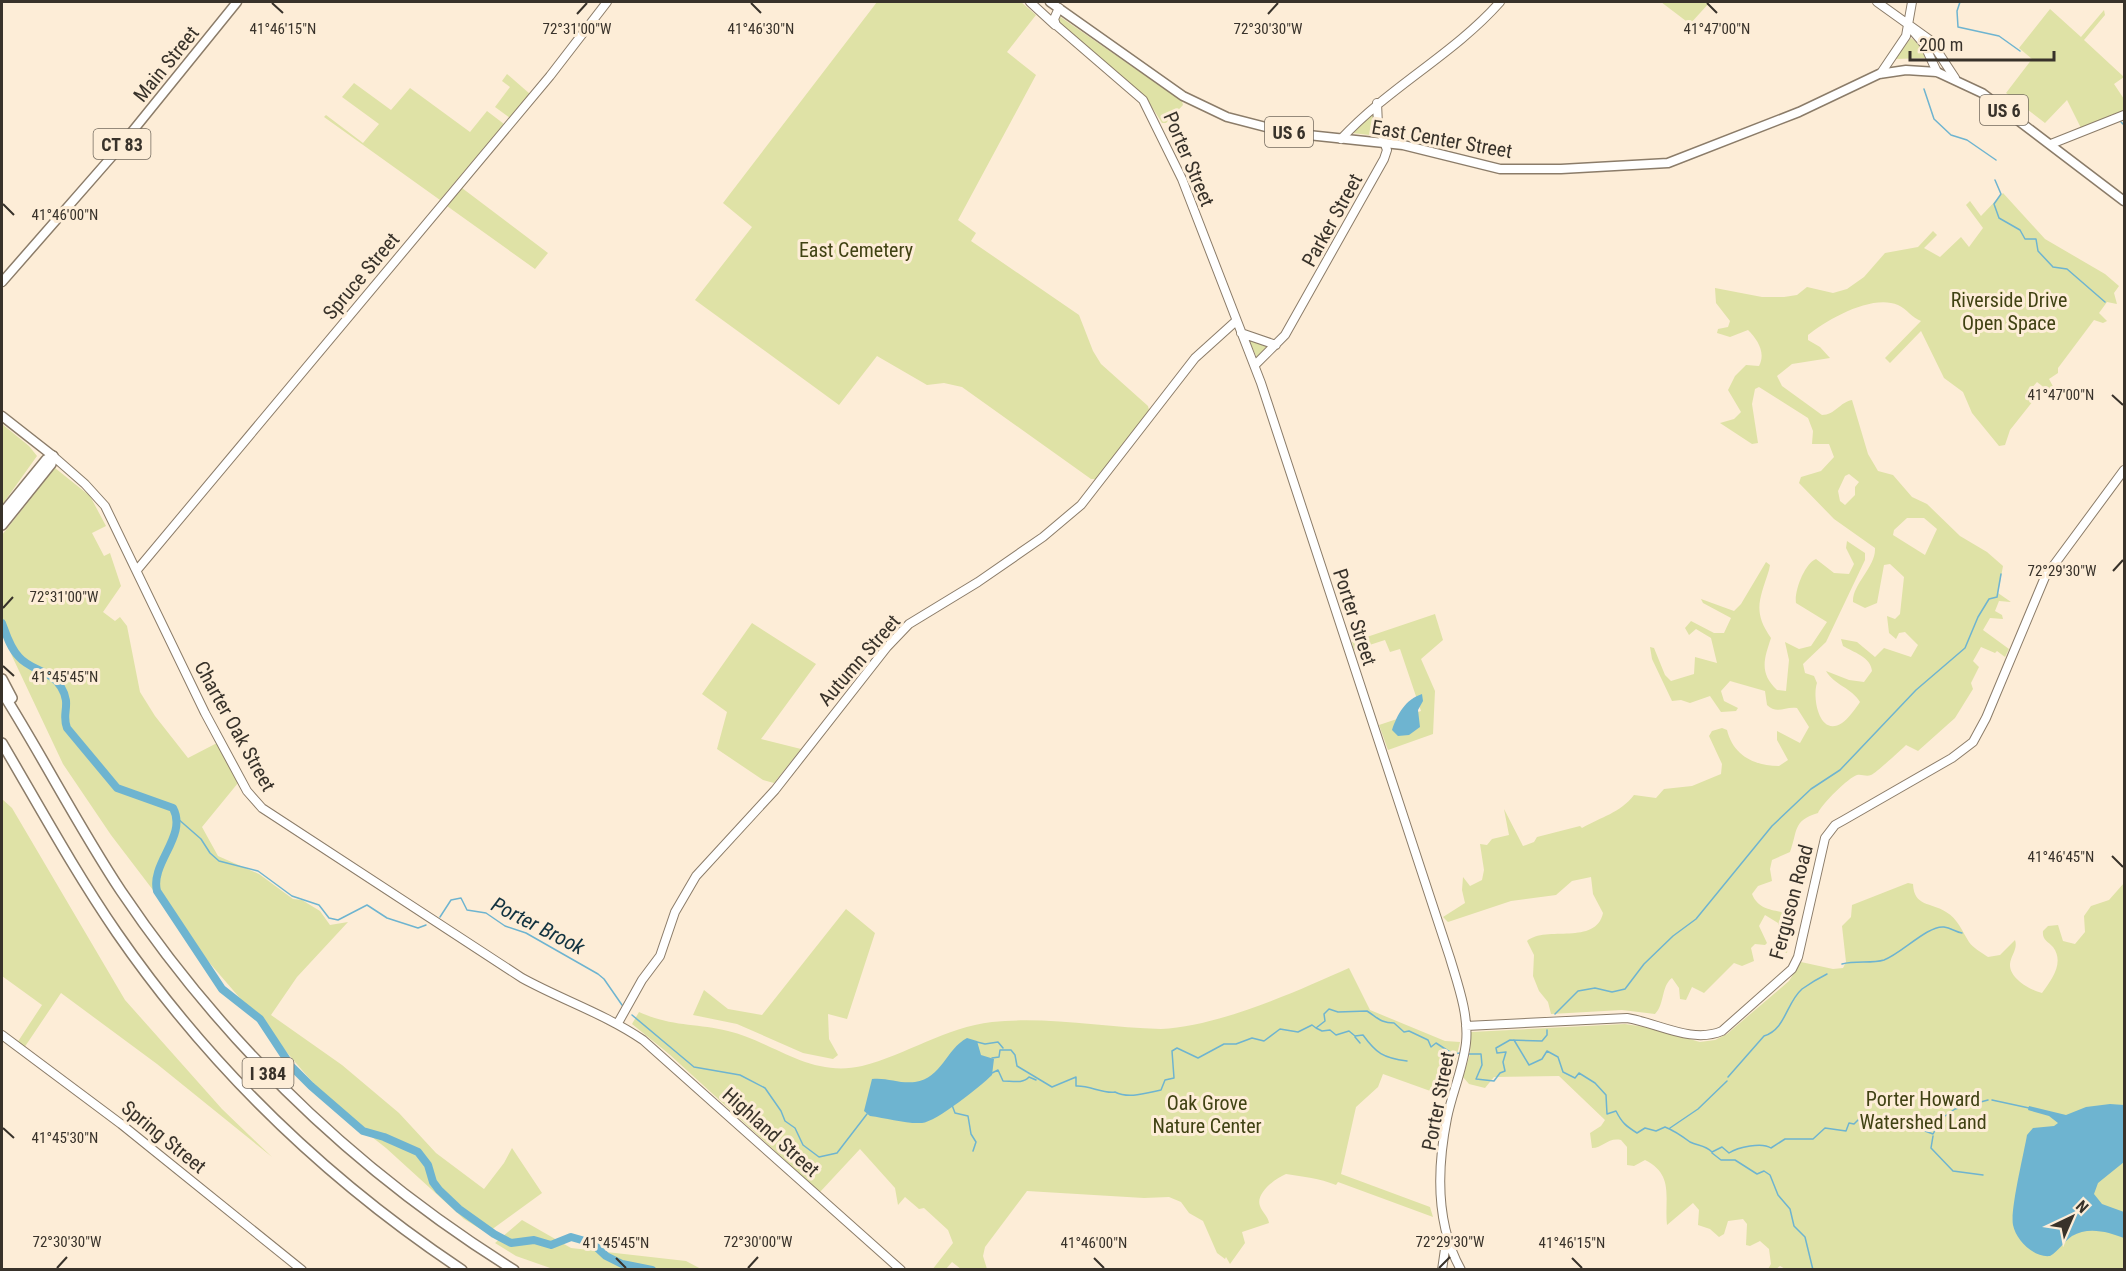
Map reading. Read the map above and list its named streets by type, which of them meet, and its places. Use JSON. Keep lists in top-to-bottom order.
{
  "streets": {
    "highway": ["I 384"],
    "main road": [
      "Main Street",
      "US 6",
      "East Center Street",
      "CT 83",
      "Charter Oak Street"
    ],
    "street": [
      "Porter Street",
      "Parker Street",
      "Spruce Street",
      "Autumn Street",
      "Ferguson Road",
      "Highland Street",
      "Spring Street"
    ]
  },
  "crossings": [
    ["US 6", "East Center Street"],
    ["East Center Street", "Parker Street"],
    ["Porter Street", "Parker Street"],
    ["Porter Street", "Autumn Street"],
    ["Porter Street", "Ferguson Road"],
    ["Spruce Street", "Charter Oak Street"],
    ["Autumn Street", "Charter Oak Street"],
    ["Autumn Street", "Highland Street"],
    ["Charter Oak Street", "Highland Street"]
  ],
  "water": ["Porter Brook"],
  "parks": [
    "East Cemetery",
    "Riverside Drive Open Space",
    "Porter Howard Watershed Land",
    "Oak Grove Nature Center"
  ],
  "scale_bar": "200 m",
  "north": "top right",
  "coordinates": [
    "41°46'15\"N",
    "41°46'30\"N",
    "41°47'00\"N",
    "72°31'00\"W",
    "72°30'30\"W",
    "41°46'00\"N",
    "72°29'30\"W",
    "41°45'45\"N",
    "41°46'45\"N",
    "41°45'30\"N",
    "72°30'00\"W"
  ]
}
